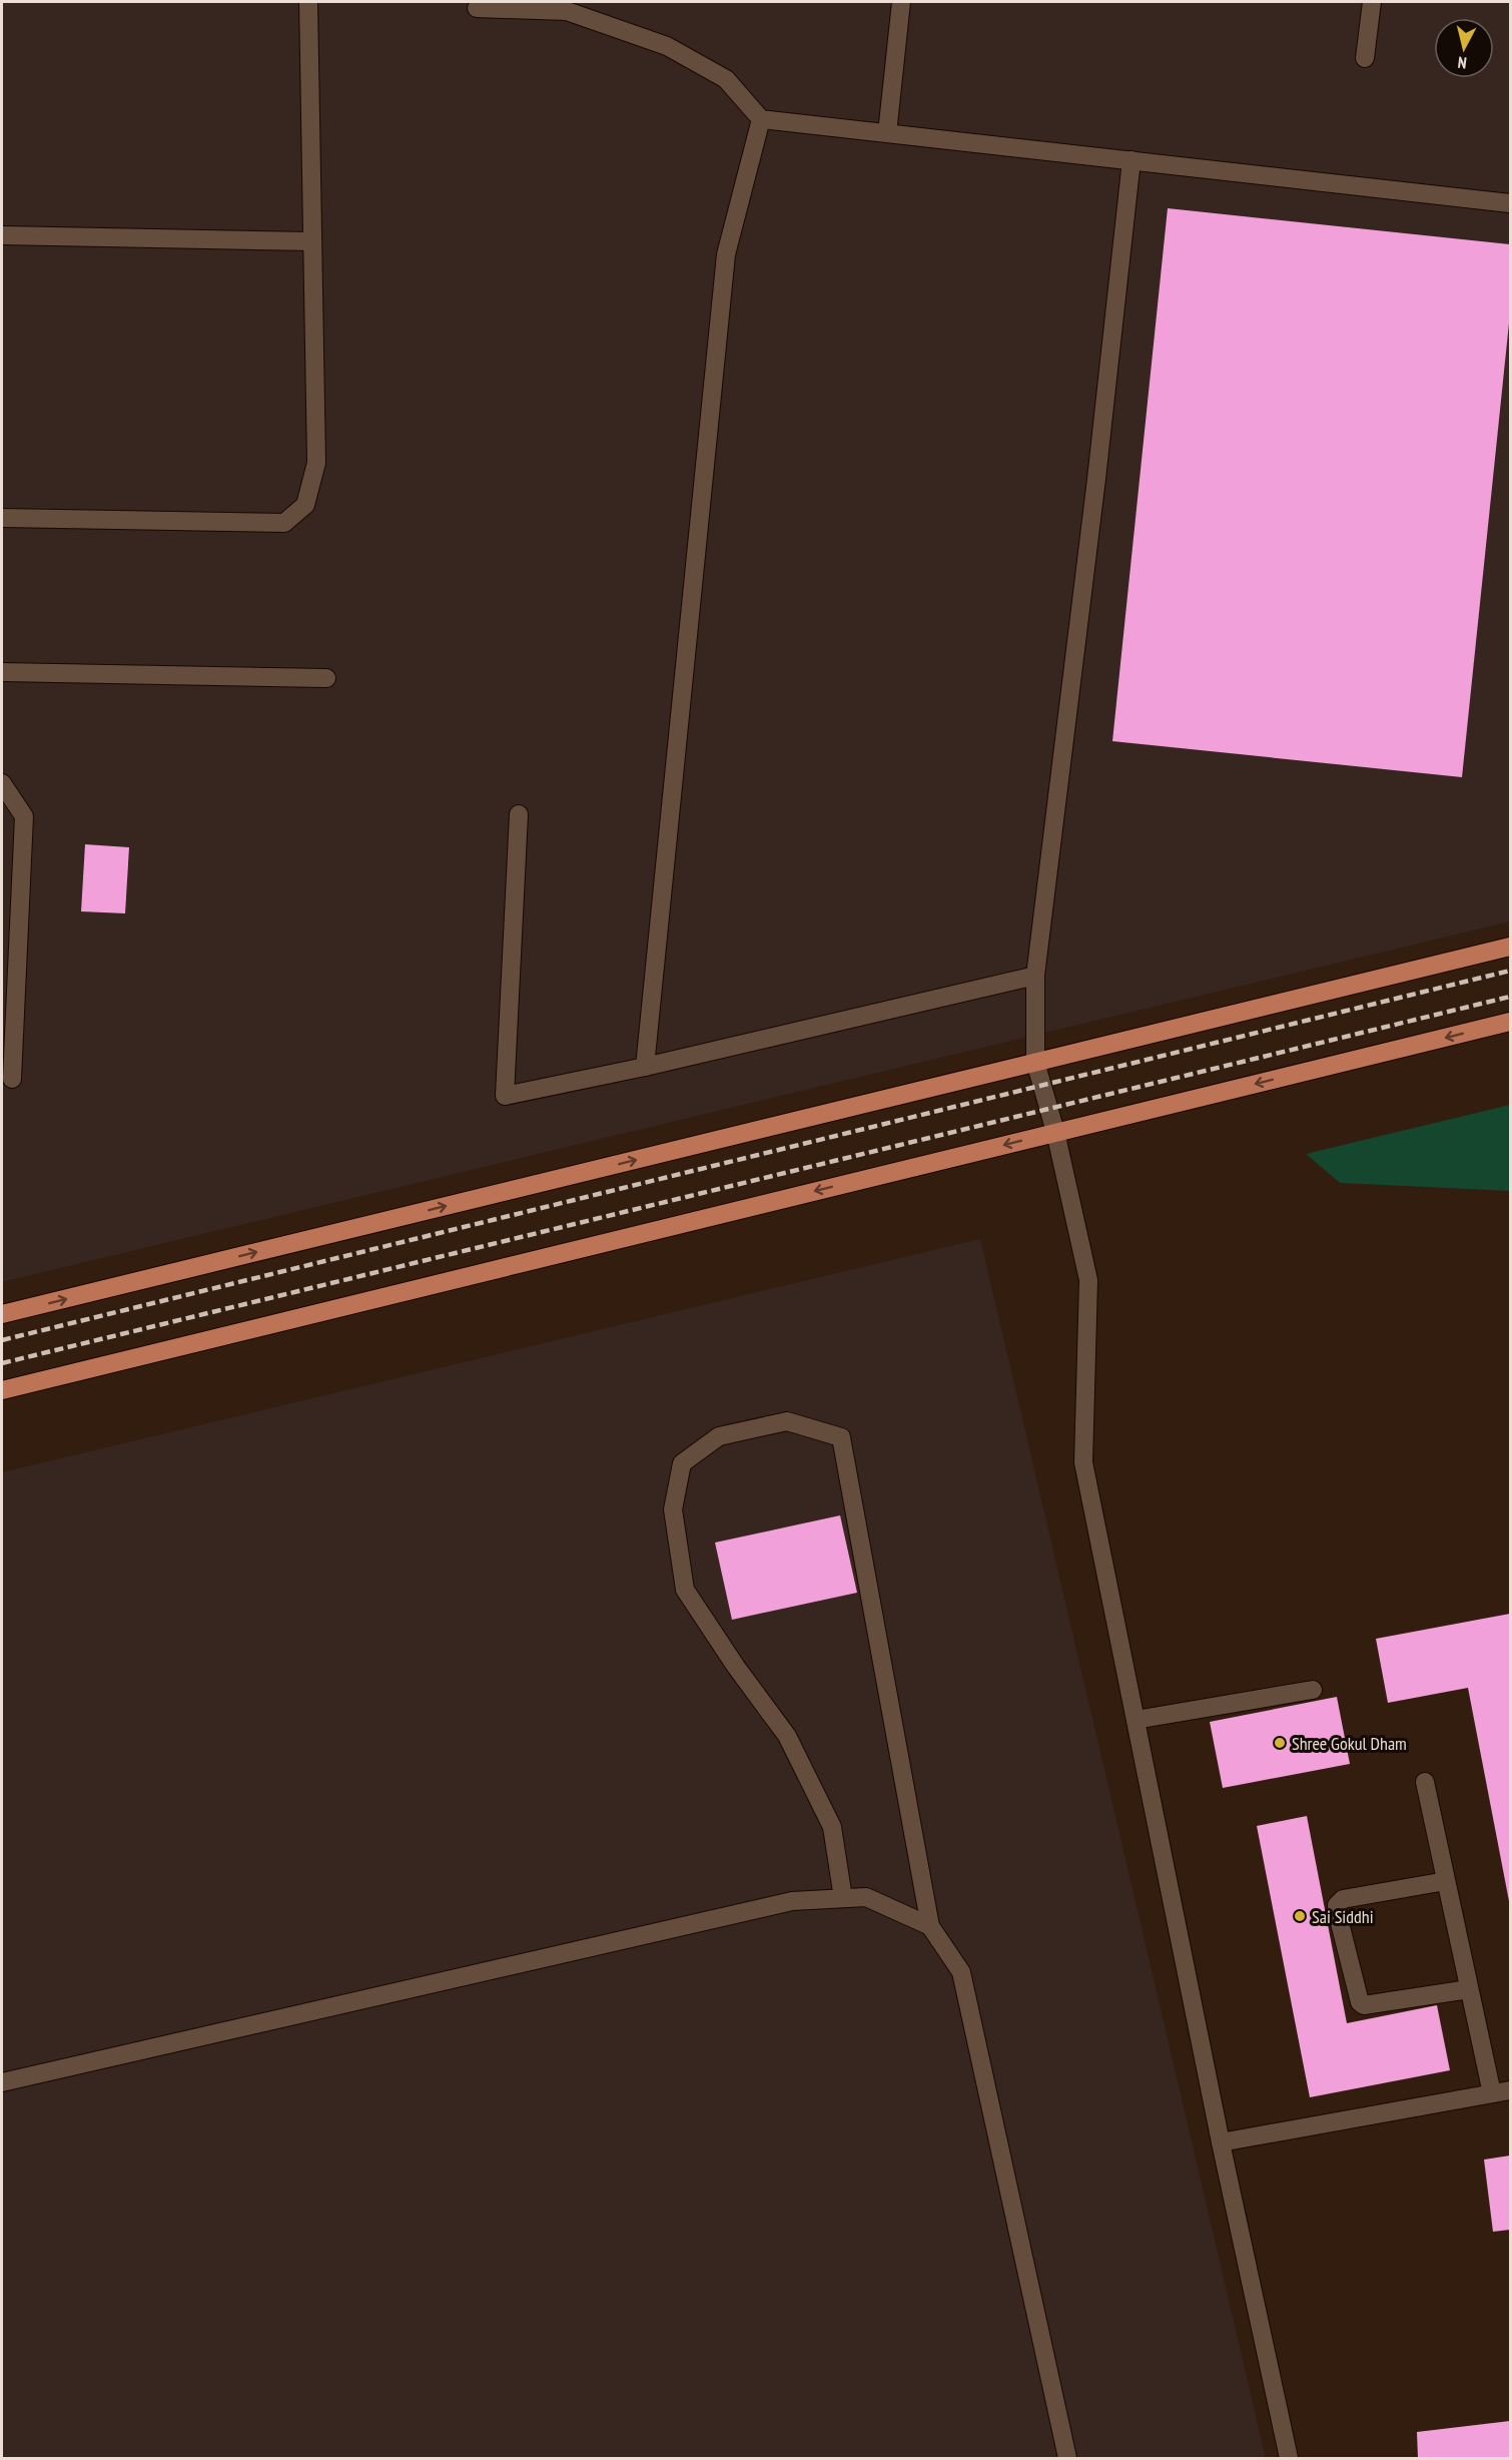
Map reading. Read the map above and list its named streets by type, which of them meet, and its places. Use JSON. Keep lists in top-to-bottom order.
{
  "places": ["Shree Gokul Dham", "Sai Siddhi"],
  "north": "bottom"
}
